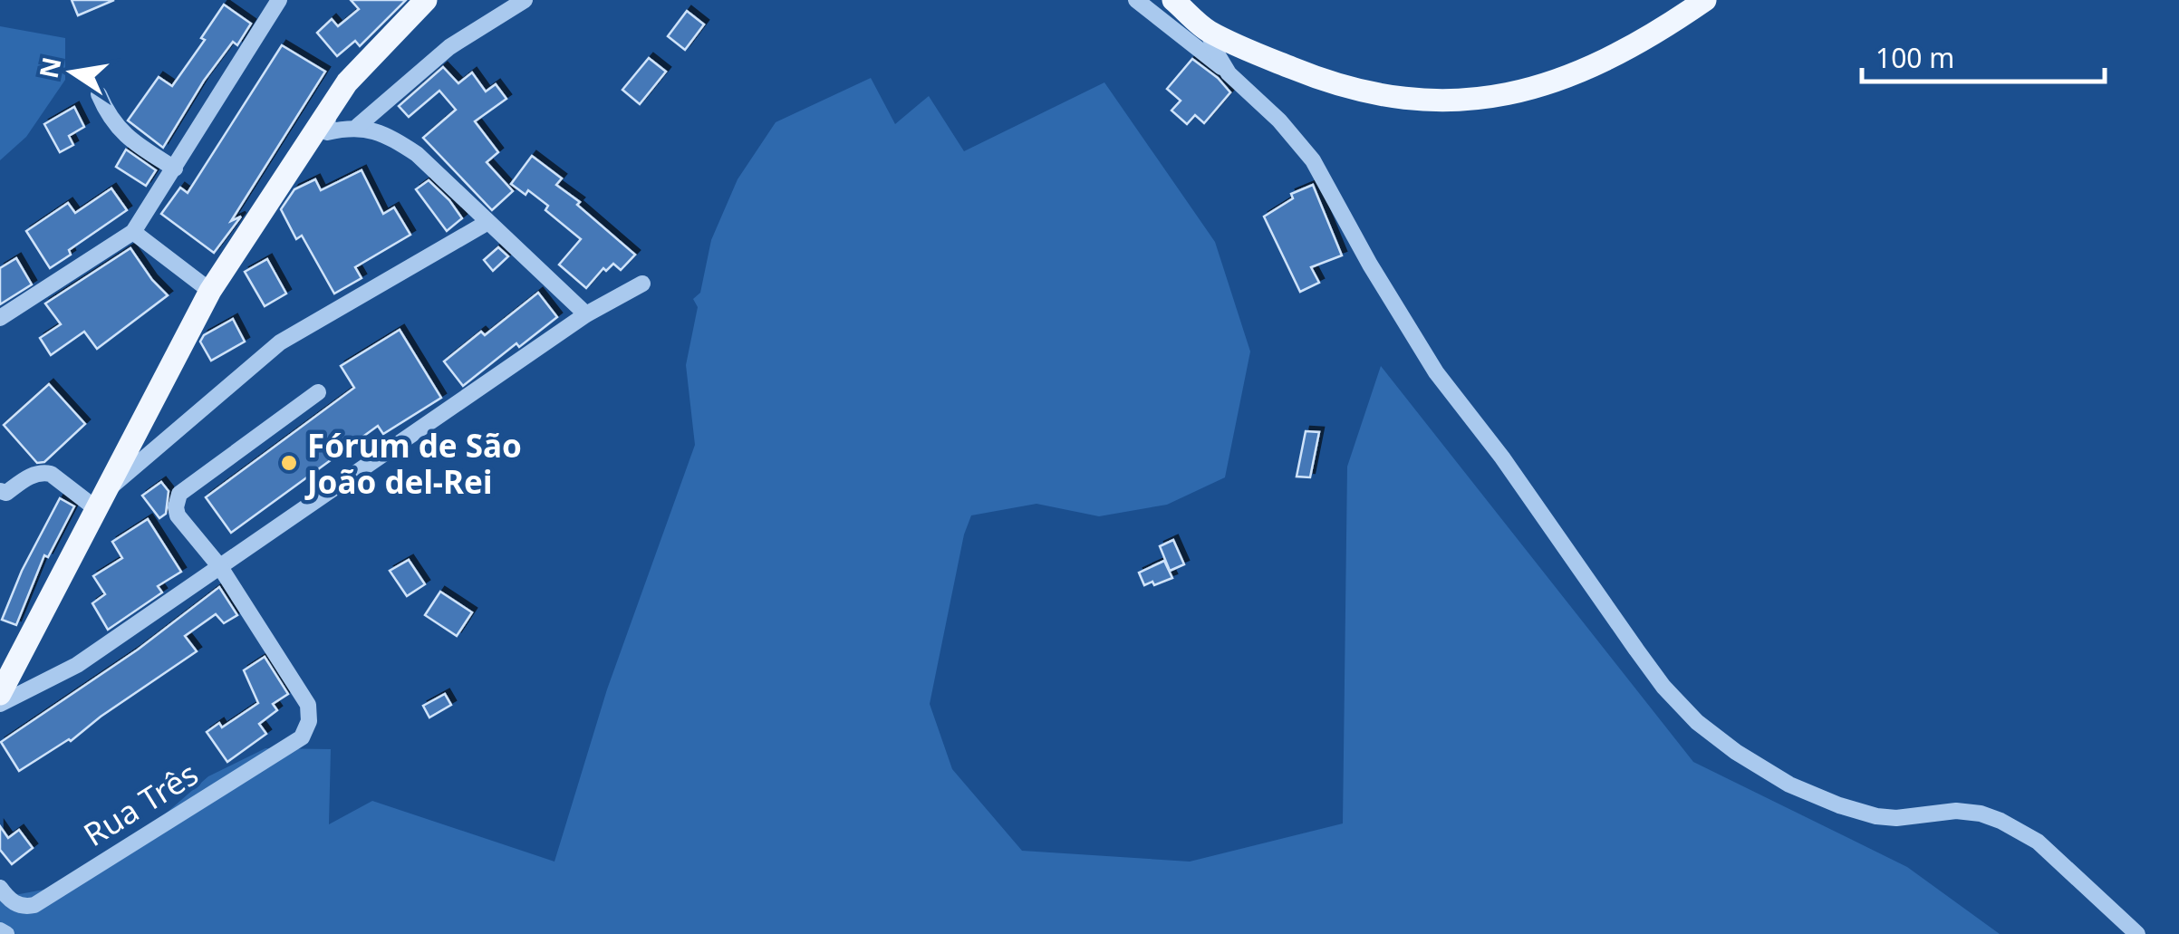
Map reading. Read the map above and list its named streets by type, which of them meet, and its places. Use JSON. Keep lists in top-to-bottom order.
{
  "streets": {
    "street": ["Rua Três"]
  },
  "places": ["Fórum de São João del-Rei"],
  "scale_bar": "100 m",
  "north": "left"
}
